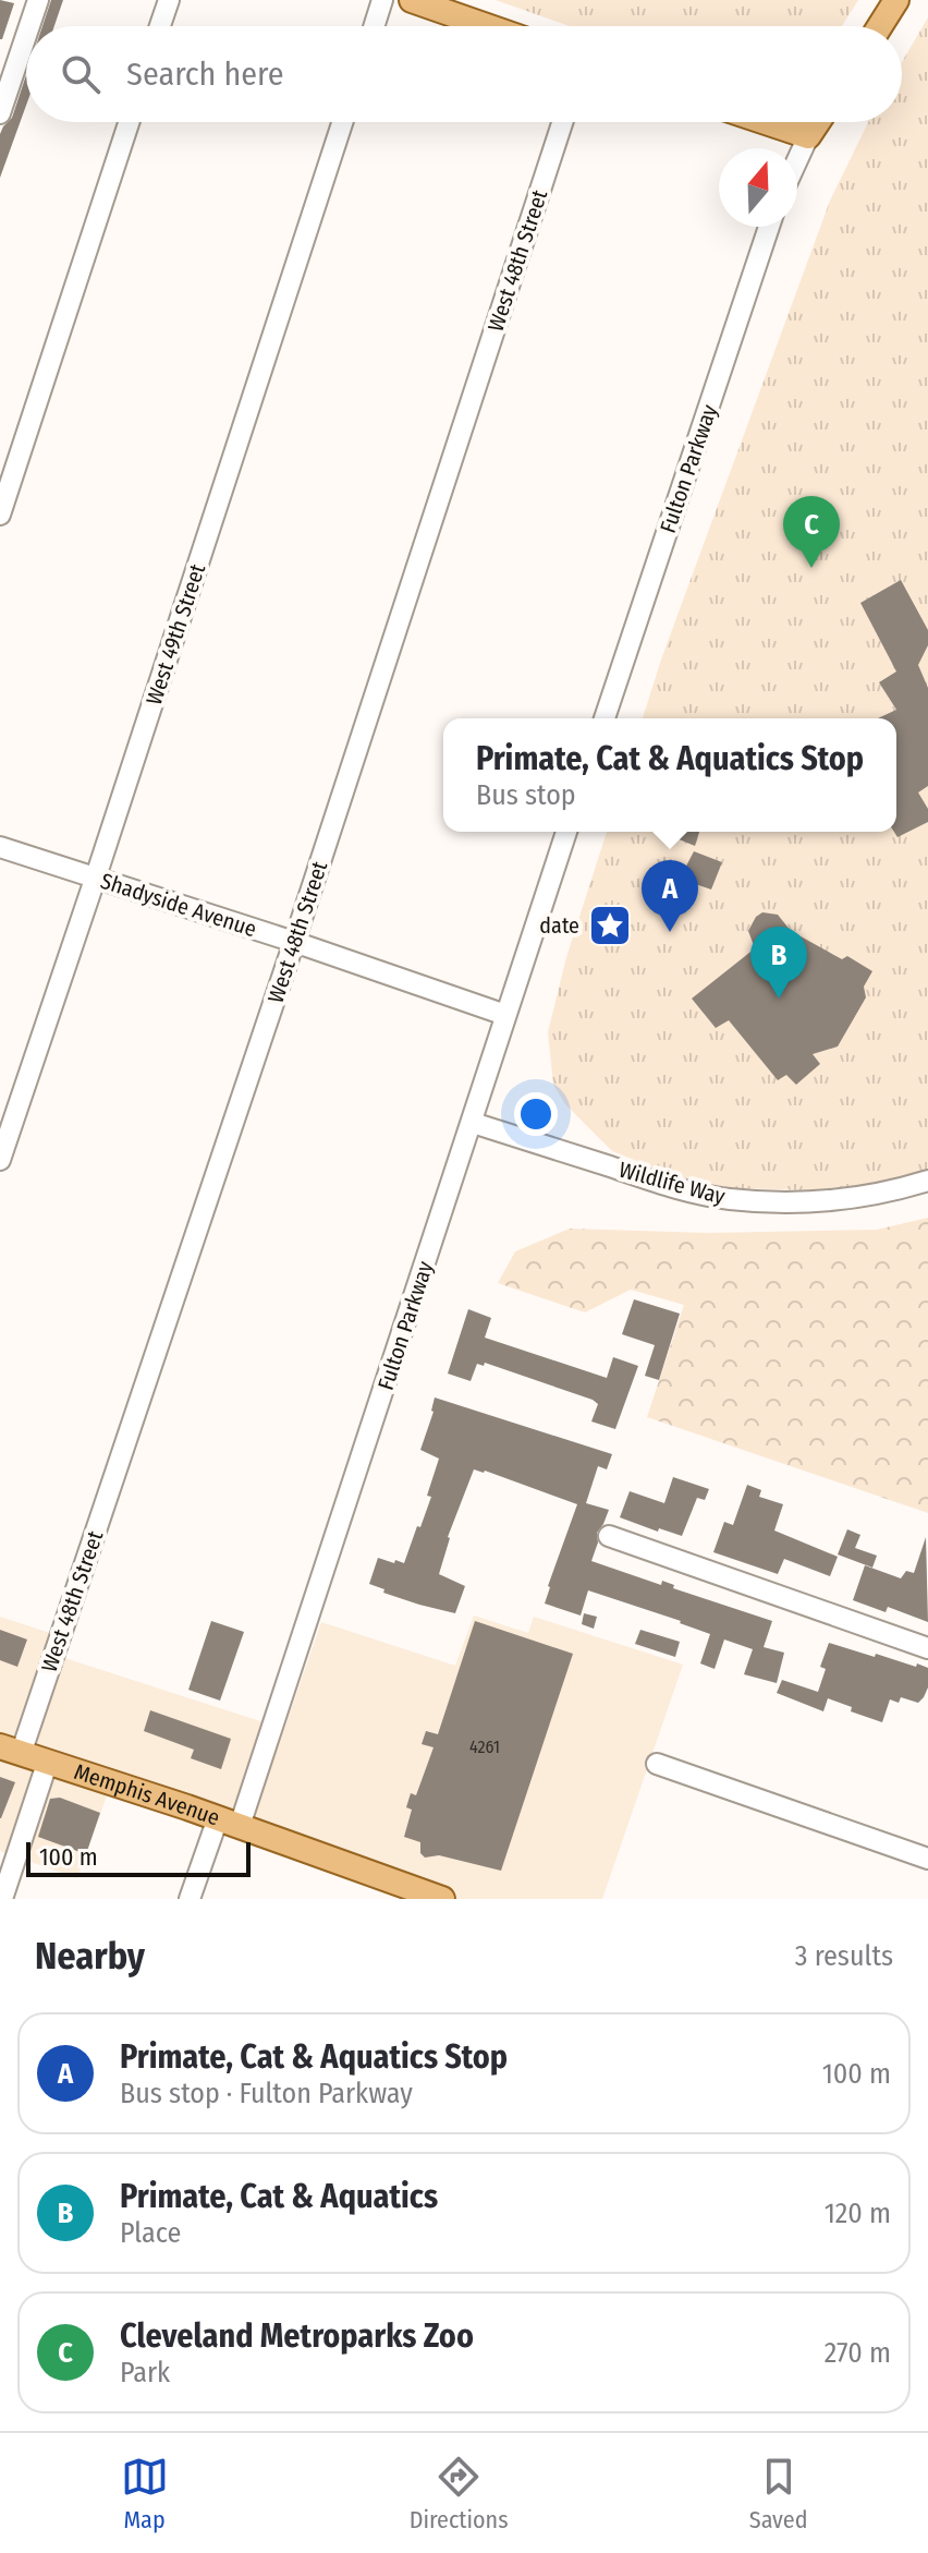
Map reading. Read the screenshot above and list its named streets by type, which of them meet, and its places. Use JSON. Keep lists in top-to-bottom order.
{
  "streets": {
    "main road": ["Memphis Avenue"],
    "street": [
      "West 48th Street",
      "Fulton Parkway",
      "West 49th Street",
      "Shadyside Avenue",
      "Wildlife Way"
    ]
  },
  "crossings": [
    ["West 48th Street", "Shadyside Avenue"],
    ["West 48th Street", "Memphis Avenue"],
    ["Fulton Parkway", "Shadyside Avenue"],
    ["Fulton Parkway", "Wildlife Way"],
    ["Fulton Parkway", "Memphis Avenue"],
    ["West 49th Street", "Shadyside Avenue"]
  ],
  "places": {
    "place": ["date"]
  },
  "house_numbers": ["4261"],
  "scale_bar": "100 m",
  "north": "top",
  "page": {
    "search": "Search here",
    "pins": ["C", "A", "B"],
    "popup": ["Primate, Cat & Aquatics Stop", "Bus stop"],
    "scale": "100 m",
    "heading": ["Nearby", "3 results"],
    "list": [
      {
        "mark": "A",
        "name": "Primate, Cat & Aquatics Stop",
        "note": "Bus stop · Fulton Parkway",
        "value": "100 m"
      },
      {
        "mark": "B",
        "name": "Primate, Cat & Aquatics",
        "note": "Place",
        "value": "120 m"
      },
      {
        "mark": "C",
        "name": "Cleveland Metroparks Zoo",
        "note": "Park",
        "value": "270 m"
      }
    ],
    "nav": ["Map", "Directions", "Saved"]
  }
}
